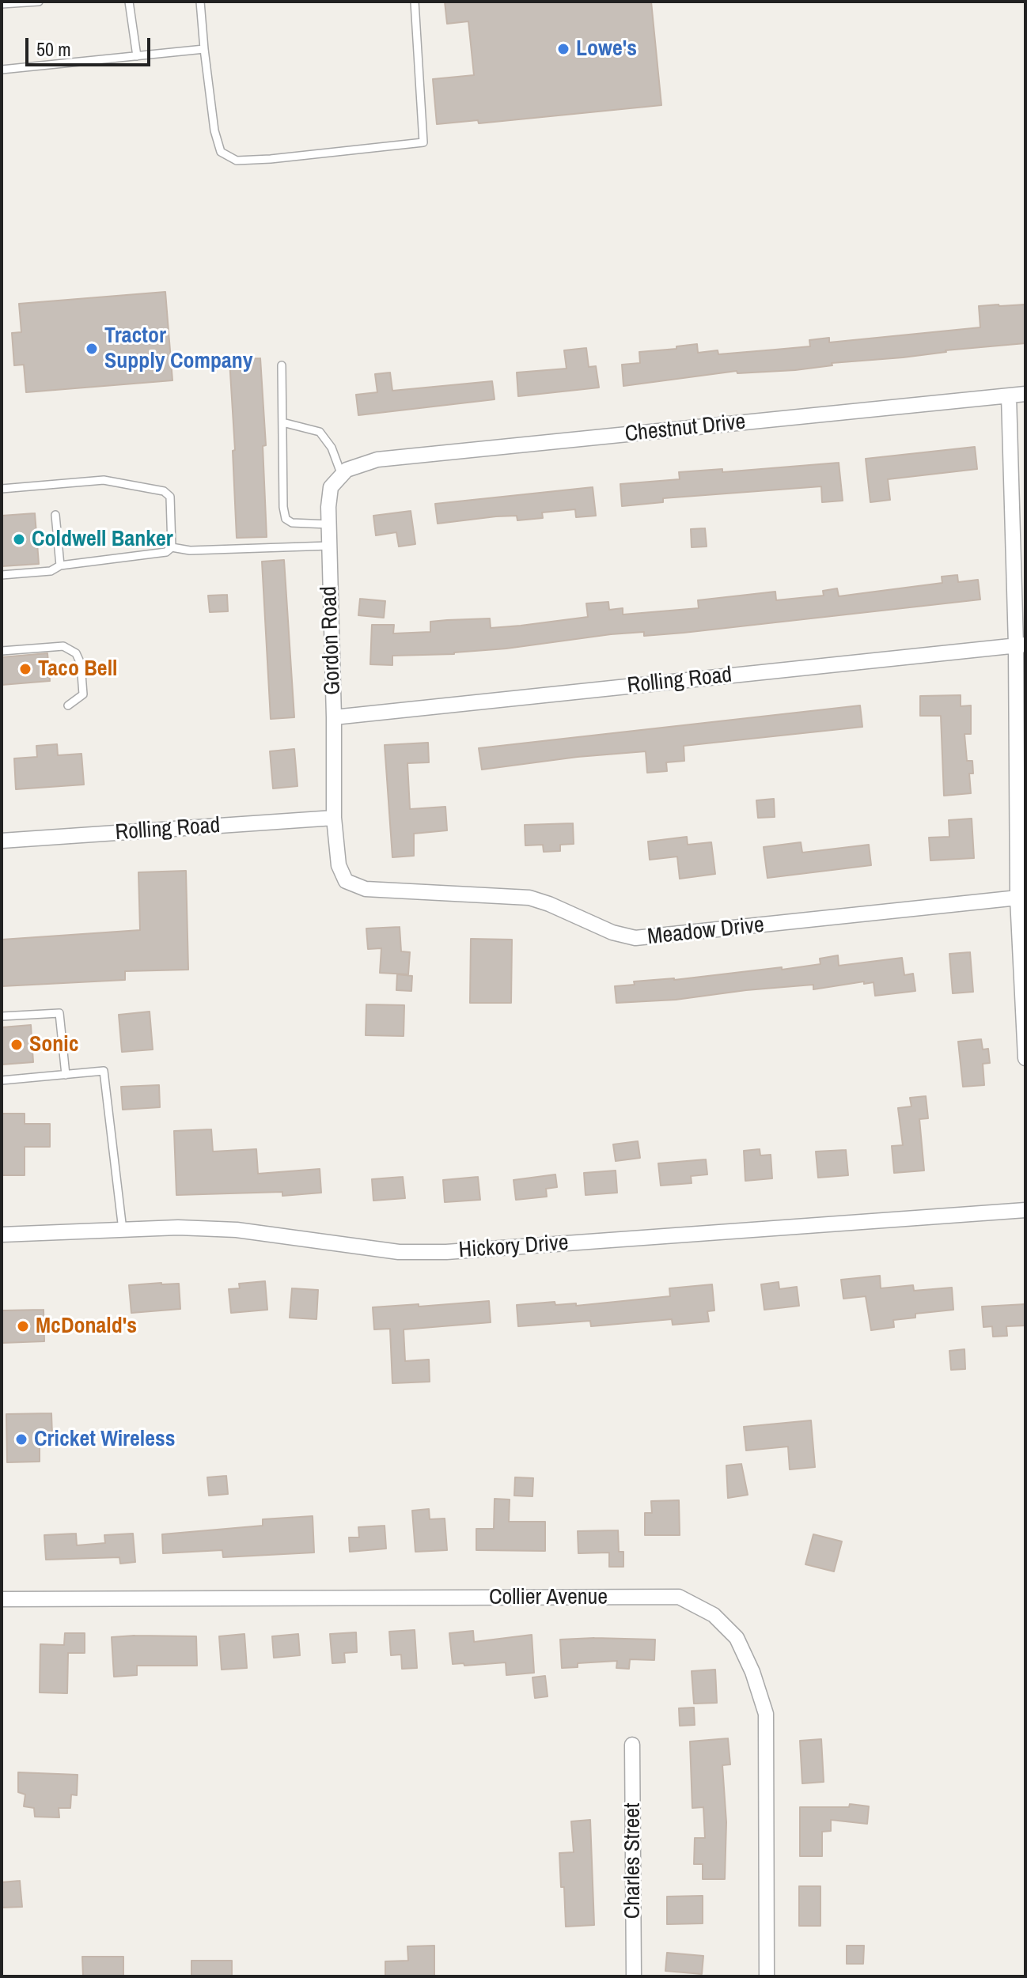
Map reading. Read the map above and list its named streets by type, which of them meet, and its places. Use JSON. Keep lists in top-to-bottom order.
{
  "streets": {
    "street": [
      "Chestnut Drive",
      "Gordon Road",
      "Rolling Road",
      "Meadow Drive",
      "Hickory Drive",
      "Collier Avenue",
      "Charles Street"
    ]
  },
  "crossings": [
    ["Chestnut Drive", "Gordon Road"],
    ["Gordon Road", "Rolling Road"],
    ["Gordon Road", "Meadow Drive"],
    ["Rolling Road", "Meadow Drive"]
  ],
  "places": [
    "Lowe's",
    "Tractor Supply Company",
    "Coldwell Banker",
    "Taco Bell",
    "Sonic",
    "McDonald's",
    "Cricket Wireless"
  ],
  "scale_bar": "50 m"
}
